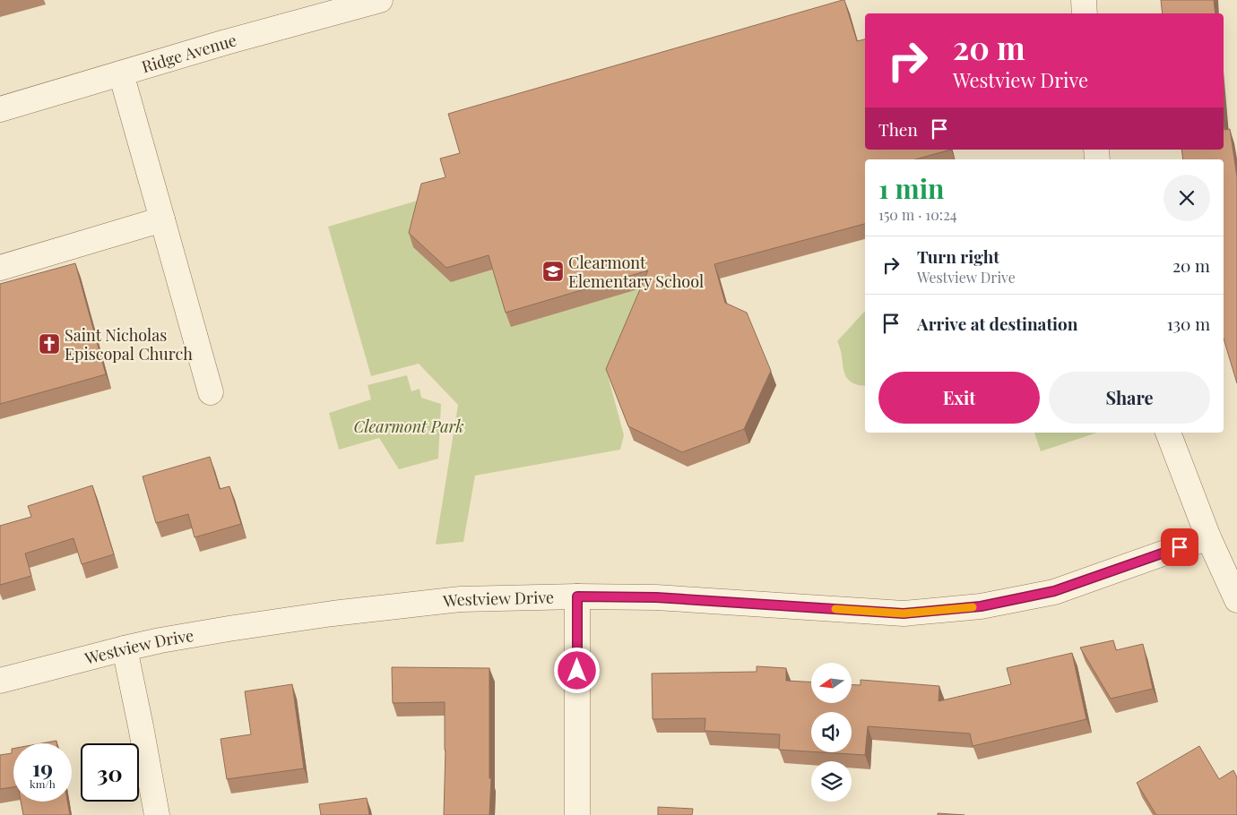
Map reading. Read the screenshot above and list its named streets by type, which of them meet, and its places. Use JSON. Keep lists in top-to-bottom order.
{
  "streets": {
    "street": ["Ridge Avenue", "Westview Drive"]
  },
  "parks": ["Clearmont Park"],
  "places": {
    "school or university": ["Clearmont Elementary School"],
    "church": ["Saint Nicholas Episcopal Church"]
  },
  "north": "left",
  "page": {
    "turn": ["20 m", "Westview Drive"],
    "then": "Then",
    "heading": ["1 min", "150 m · 10:24"],
    "list": [
      {
        "name": "Turn right",
        "note": "Westview Drive",
        "value": "20 m"
      },
      {
        "name": "Arrive at destination",
        "value": "130 m"
      }
    ],
    "buttons": ["Exit", "Share"],
    "speed": "19 km/h",
    "limit": "30"
  }
}
